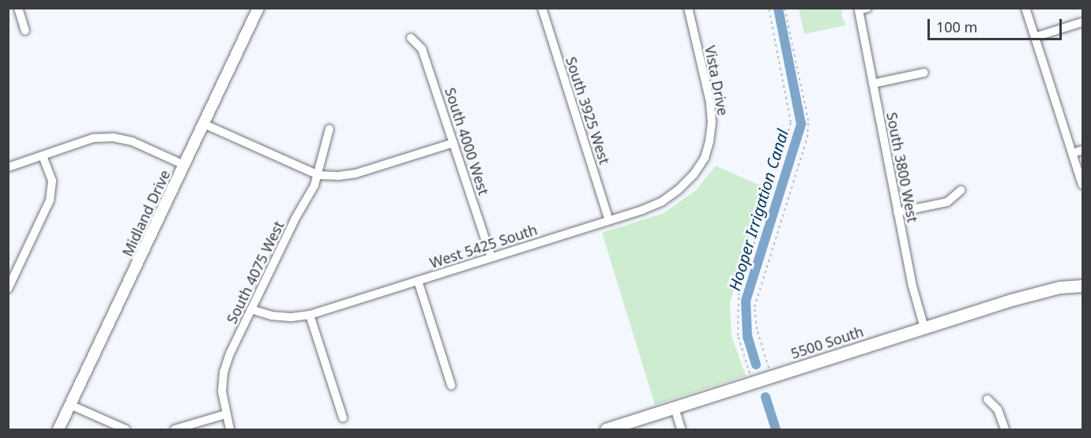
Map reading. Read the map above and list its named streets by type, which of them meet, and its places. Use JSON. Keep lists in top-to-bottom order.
{
  "streets": {
    "main road": ["5500 South"],
    "street": [
      "Vista Drive",
      "South 3925 West",
      "South 4000 West",
      "South 3800 West",
      "Midland Drive",
      "West 5425 South",
      "South 4075 West"
    ]
  },
  "crossings": [
    ["Vista Drive", "West 5425 South"],
    ["South 3925 West", "West 5425 South"],
    ["South 4000 West", "West 5425 South"],
    ["South 3800 West", "5500 South"],
    ["West 5425 South", "South 4075 West"]
  ],
  "water": ["Hooper Irrigation Canal"],
  "scale_bar": "100 m"
}
